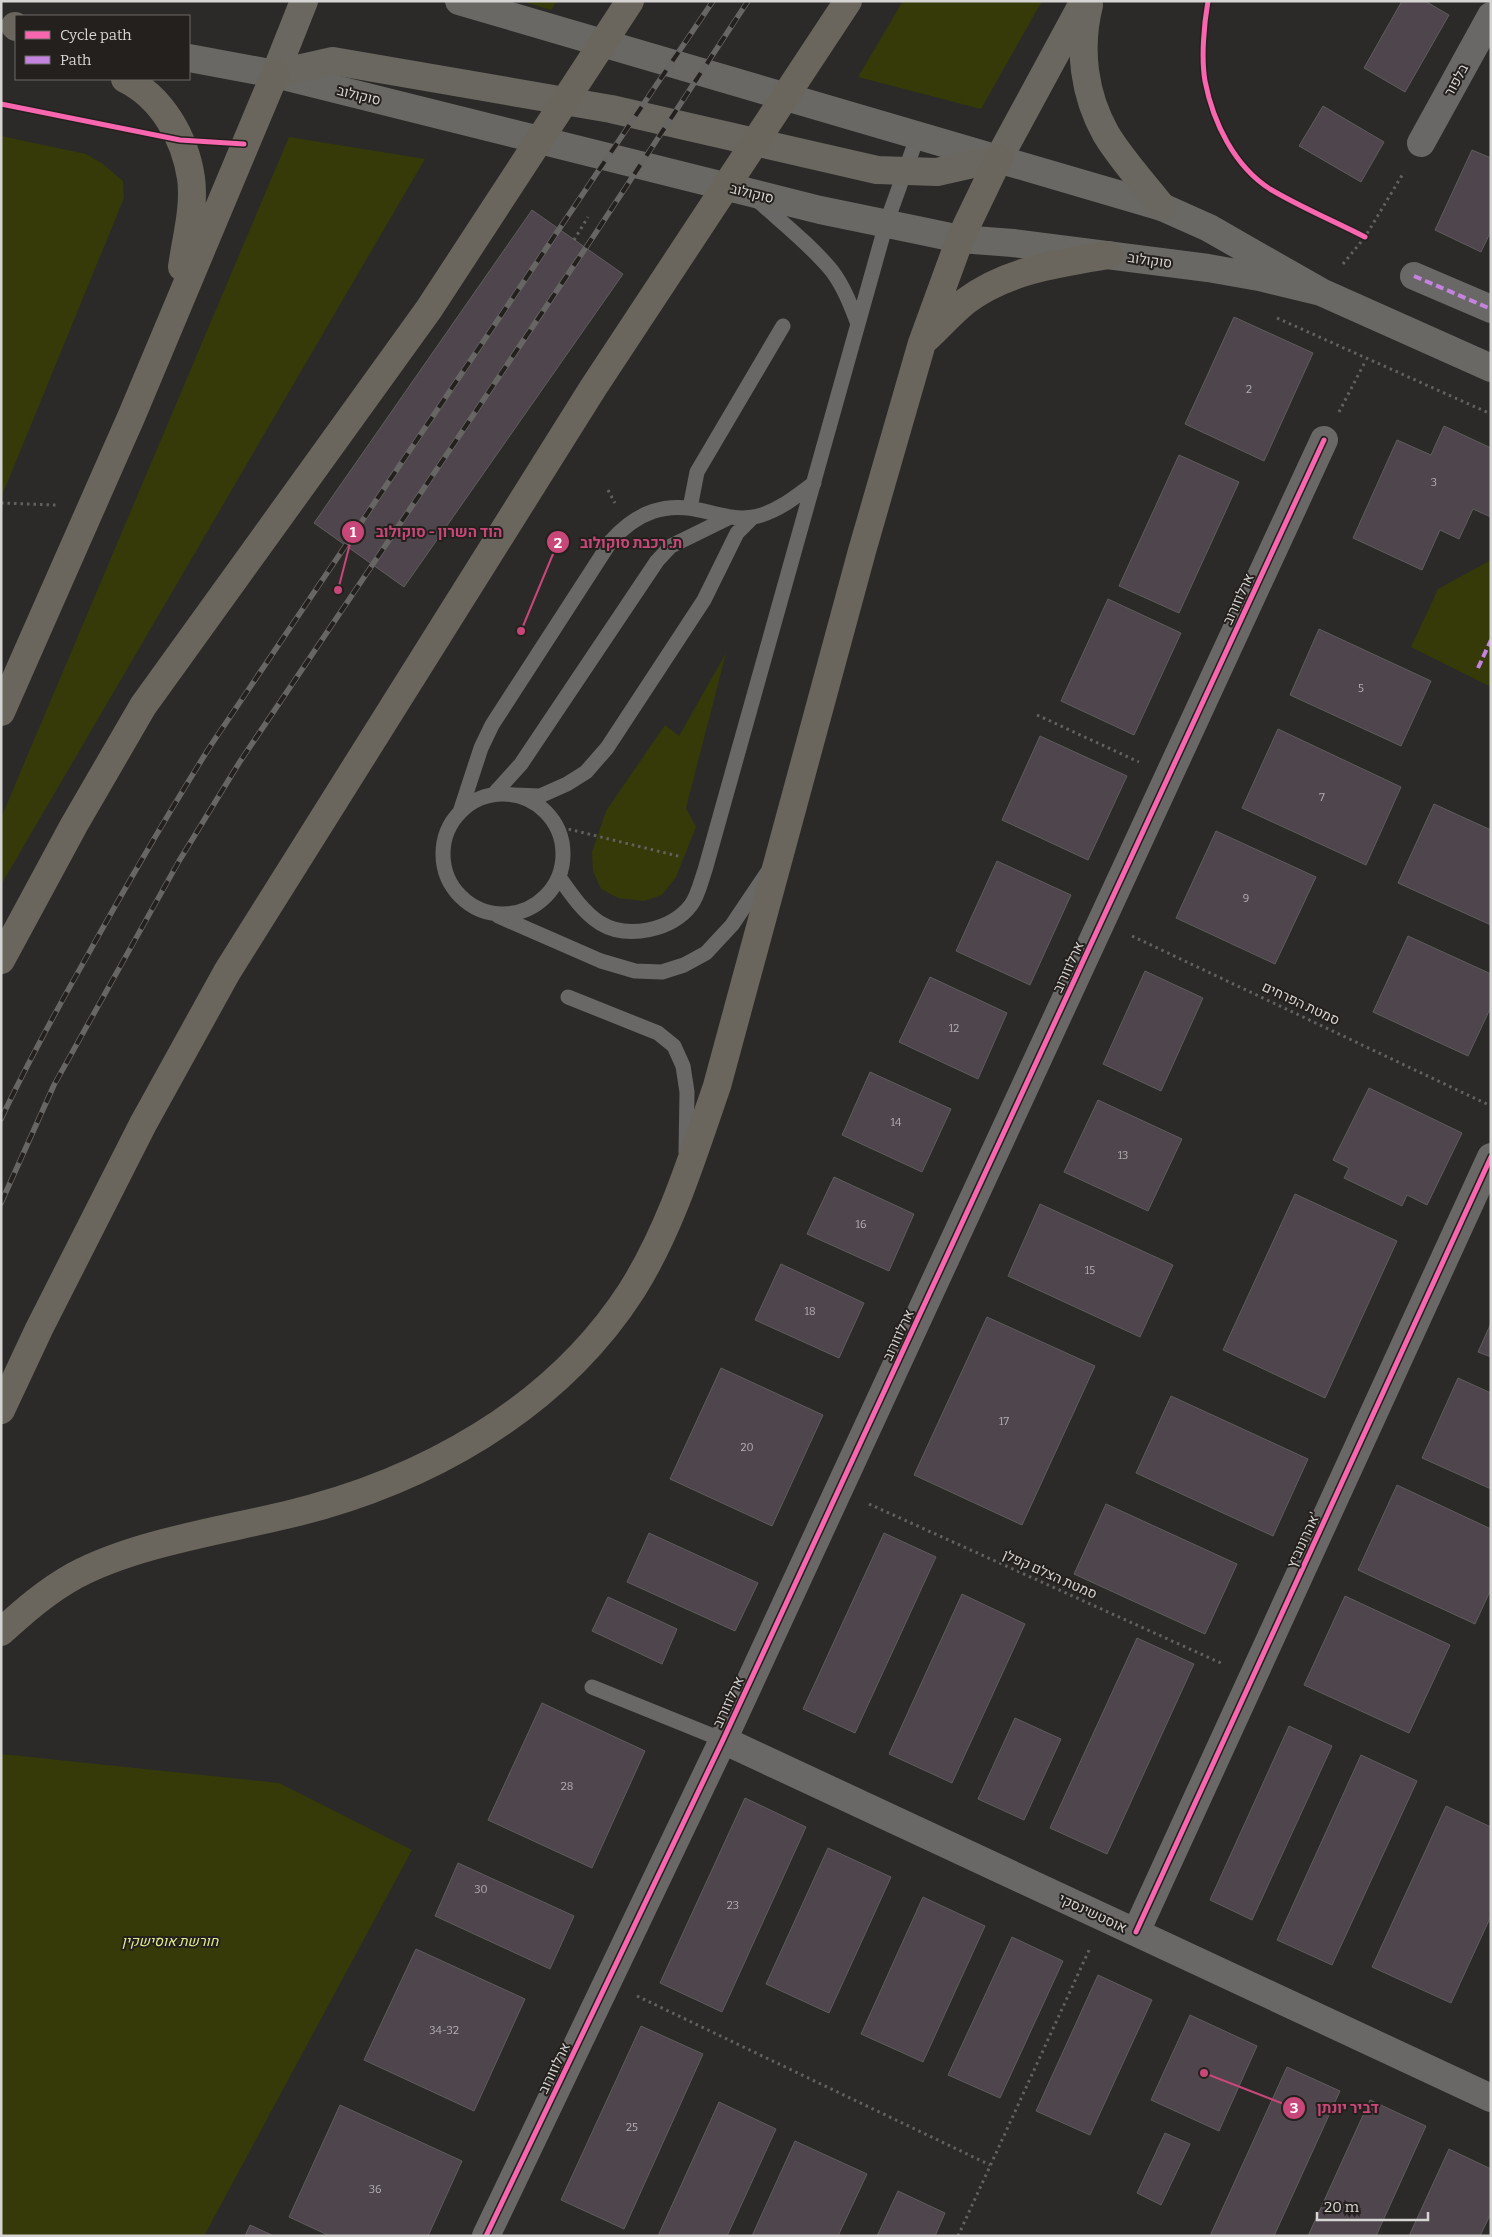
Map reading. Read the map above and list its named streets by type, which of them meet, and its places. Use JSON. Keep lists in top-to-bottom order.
{
  "streets": {
    "main road": ["סוקולוב"],
    "street": [
      "בלפור",
      "ארלוזורוב",
      "אהרונוביץ'",
      "אוסטשינסקי"
    ],
    "path": ["סמטת הפרחים", "סמטת הצלם קפלן"]
  },
  "crossings": [
    ["ארלוזורוב", "סמטת הפרחים"],
    ["ארלוזורוב", "סמטת הצלם קפלן"],
    ["ארלוזורוב", "אוסטשינסקי"],
    ["אהרונוביץ'", "סמטת הצלם קפלן"],
    ["אהרונוביץ'", "אוסטשינסקי"]
  ],
  "parks": ["חורשת אוסישקין"],
  "places": ["הוד השרון - סוקולוב", "ת. רכבת סוקולוב", "דביר יונתן"],
  "house_numbers": [
    "2",
    "3",
    "5",
    "7",
    "9",
    "12",
    "14",
    "13",
    "16",
    "15",
    "18",
    "17",
    "20",
    "28",
    "30",
    "23",
    "34-32",
    "25",
    "36"
  ],
  "legend": ["Cycle path", "Path"],
  "scale_bar": "20 m"
}
